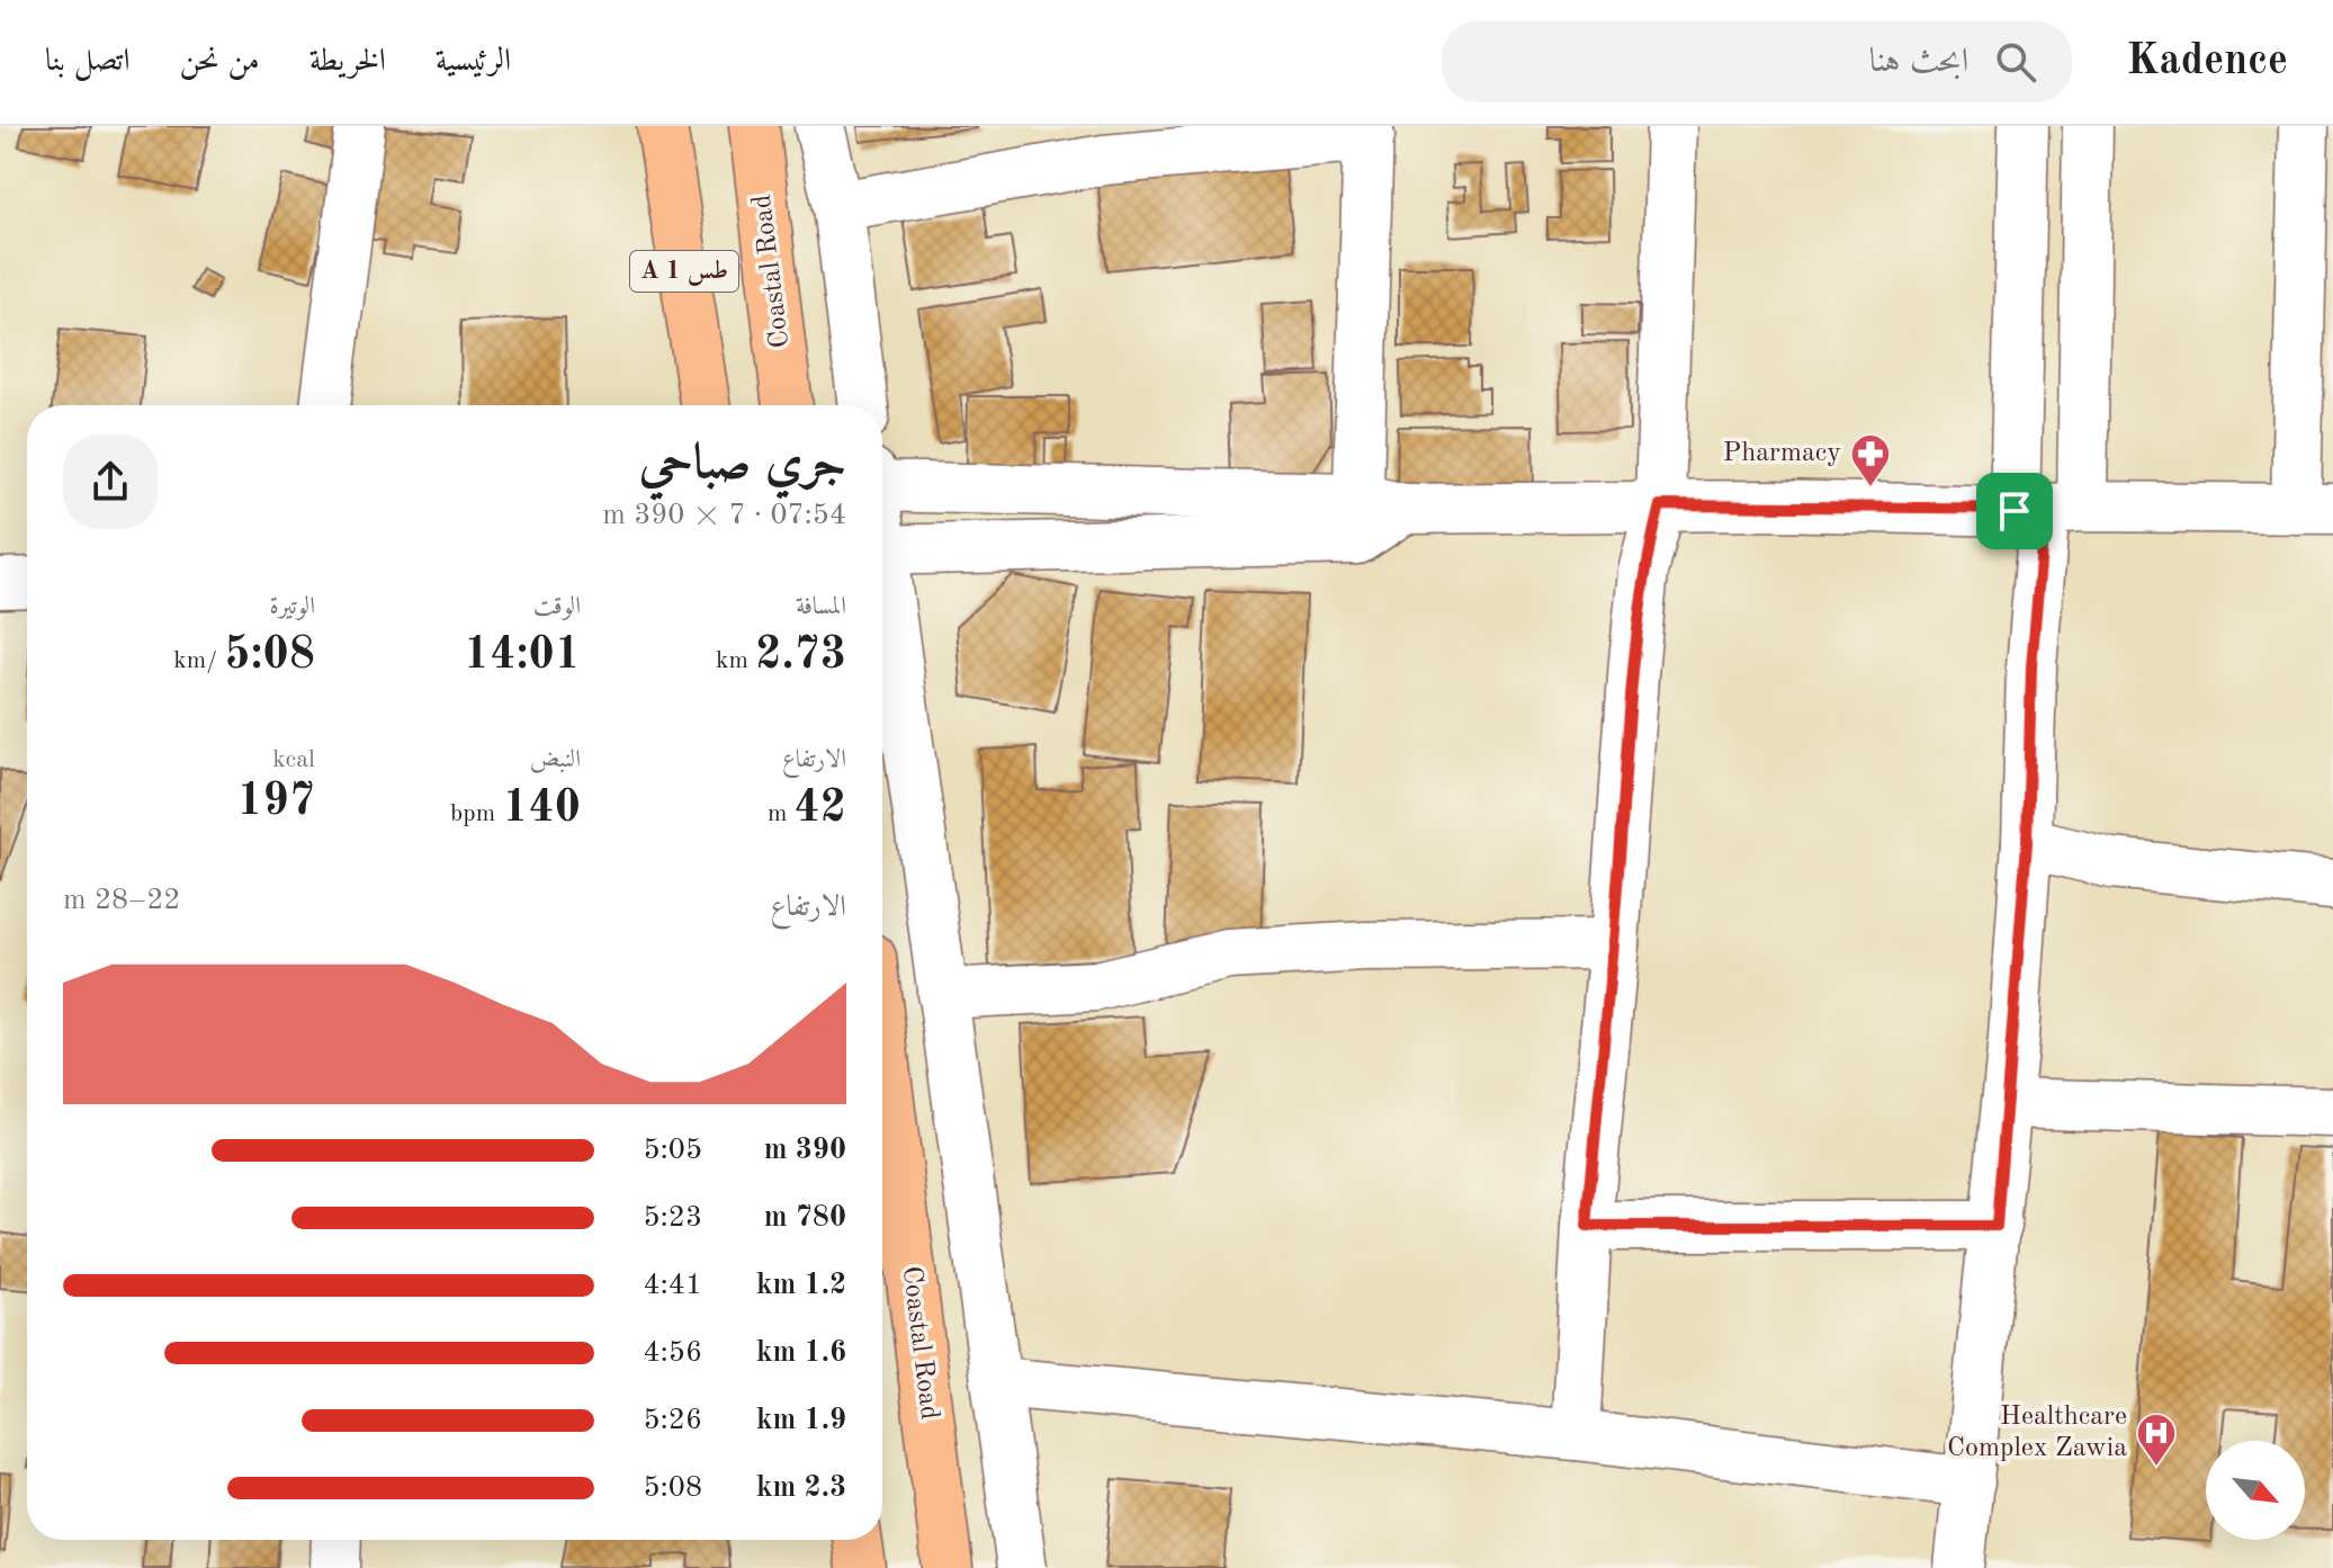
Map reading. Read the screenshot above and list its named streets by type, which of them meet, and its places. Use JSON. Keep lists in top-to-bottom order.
{
  "streets": {
    "highway": ["A 1 طس", "Coastal Road"]
  },
  "places": {
    "pharmacy": ["Pharmacy"],
    "hospital": ["Healthcare Complex Zawia"]
  },
  "north": "bottom right",
  "page": {
    "header": "Kadence",
    "search": "ابحث هنا",
    "nav": [
      "الرئيسية",
      "الخريطة",
      "من نحن",
      "اتصل بنا"
    ],
    "heading": ["جري صباحي", "07:54 · 7 × 390 m"],
    "stats": [
      ["المسافة", "2.73 km"],
      ["الوقت", "14:01"],
      ["الوتيرة", "5:08 /km"],
      ["الارتفاع", "42 m"],
      ["النبض", "140 bpm"],
      ["kcal", "197"]
    ],
    "chart": ["الارتفاع", "22–28 m"],
    "list": [
      {
        "name": "390 m",
        "note": "5:05"
      },
      {
        "name": "780 m",
        "note": "5:23"
      },
      {
        "name": "1.2 km",
        "note": "4:41"
      },
      {
        "name": "1.6 km",
        "note": "4:56"
      },
      {
        "name": "1.9 km",
        "note": "5:26"
      },
      {
        "name": "2.3 km",
        "note": "5:08"
      }
    ]
  }
}
